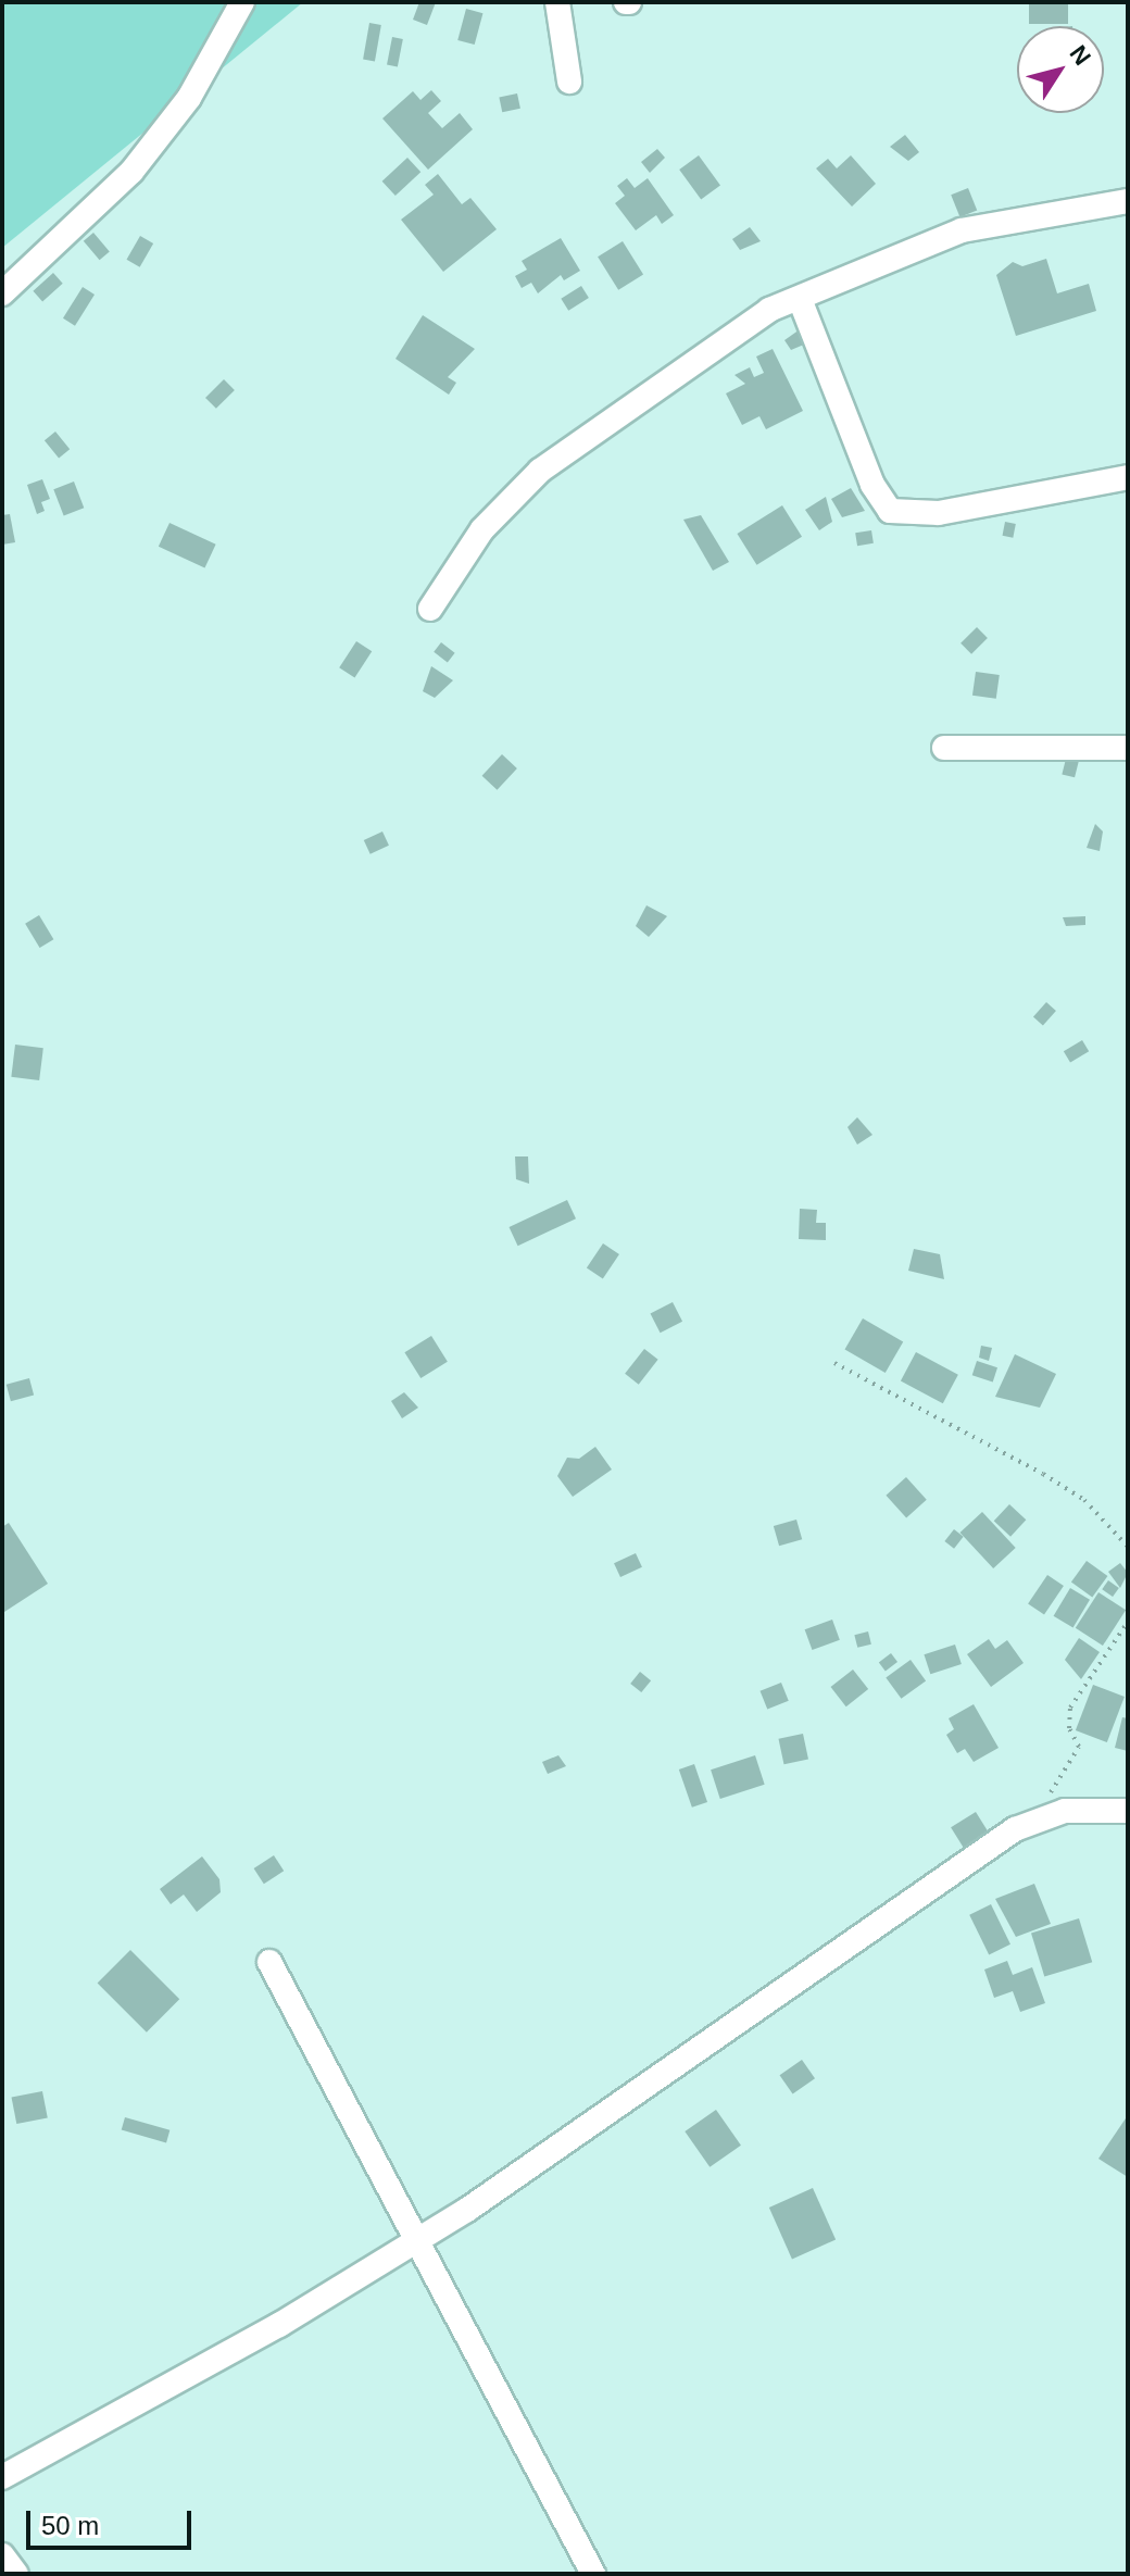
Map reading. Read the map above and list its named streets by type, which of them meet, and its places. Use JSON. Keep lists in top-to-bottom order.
{
  "scale_bar": "50 m",
  "north": "top right"
}
